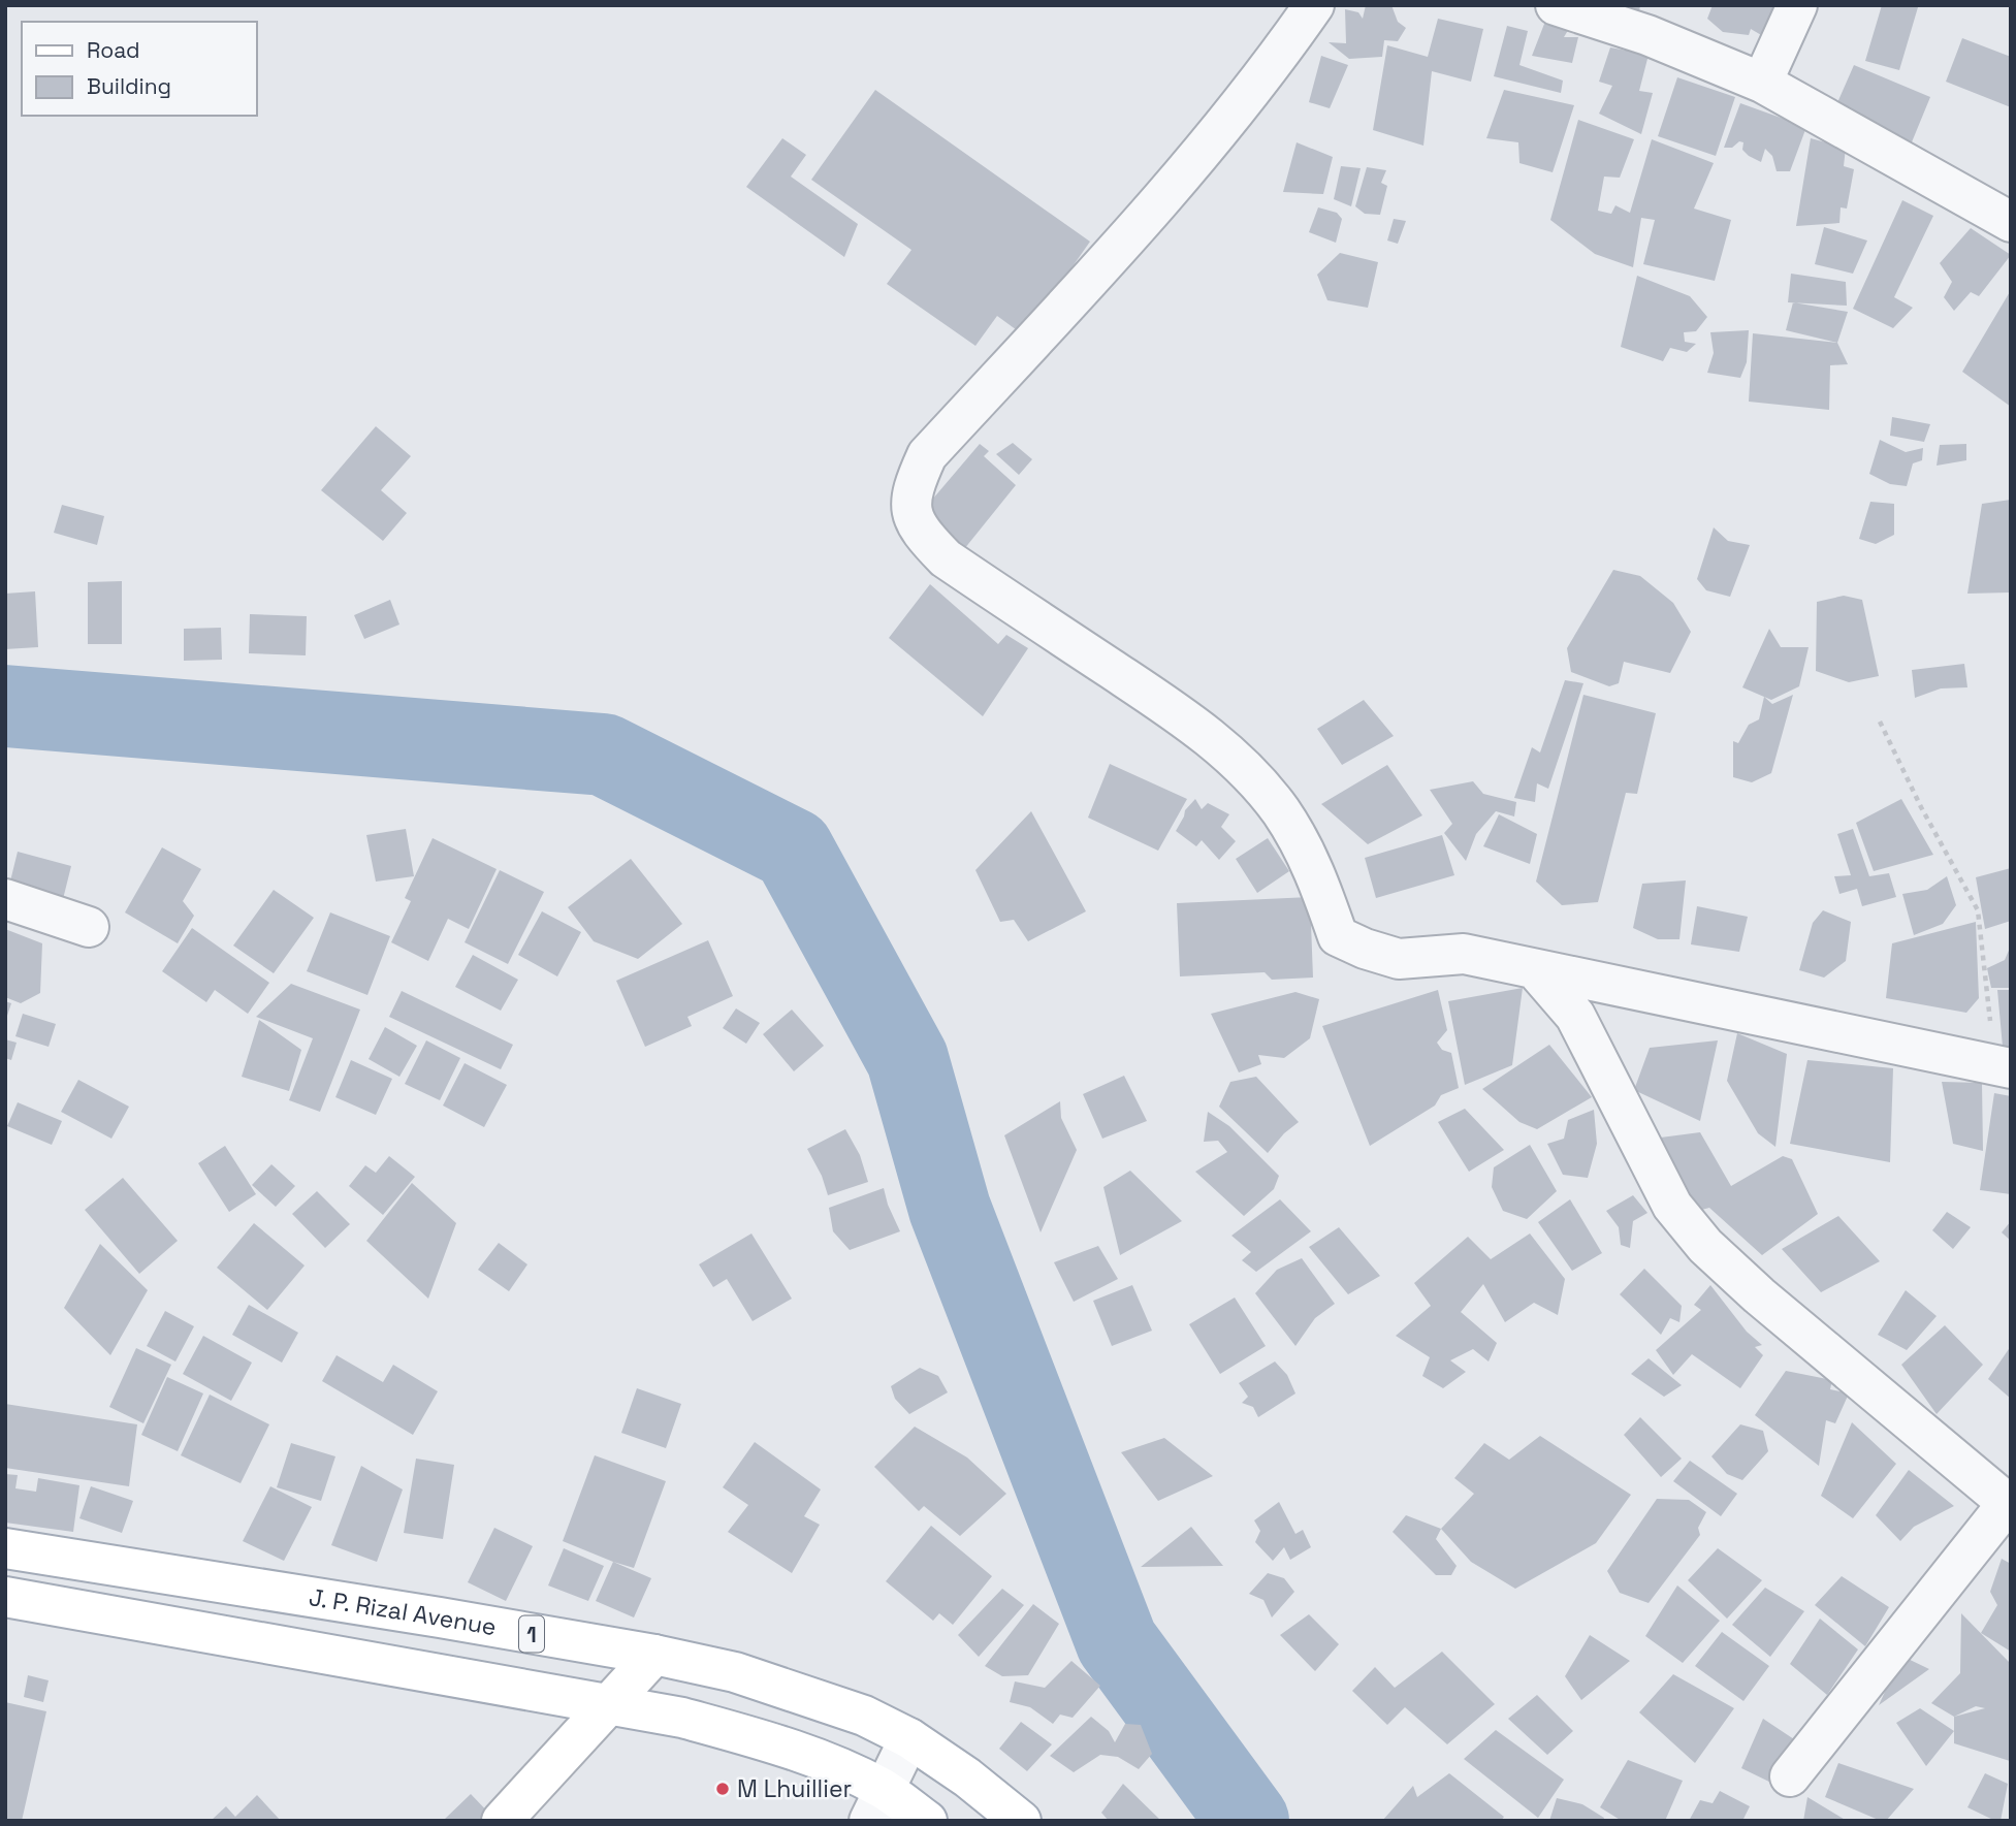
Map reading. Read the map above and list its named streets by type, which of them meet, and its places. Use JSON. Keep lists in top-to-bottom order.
{
  "streets": {
    "main road": ["J. P. Rizal Avenue", "1"]
  },
  "places": ["M Lhuillier"],
  "legend": ["Road", "Building"]
}
